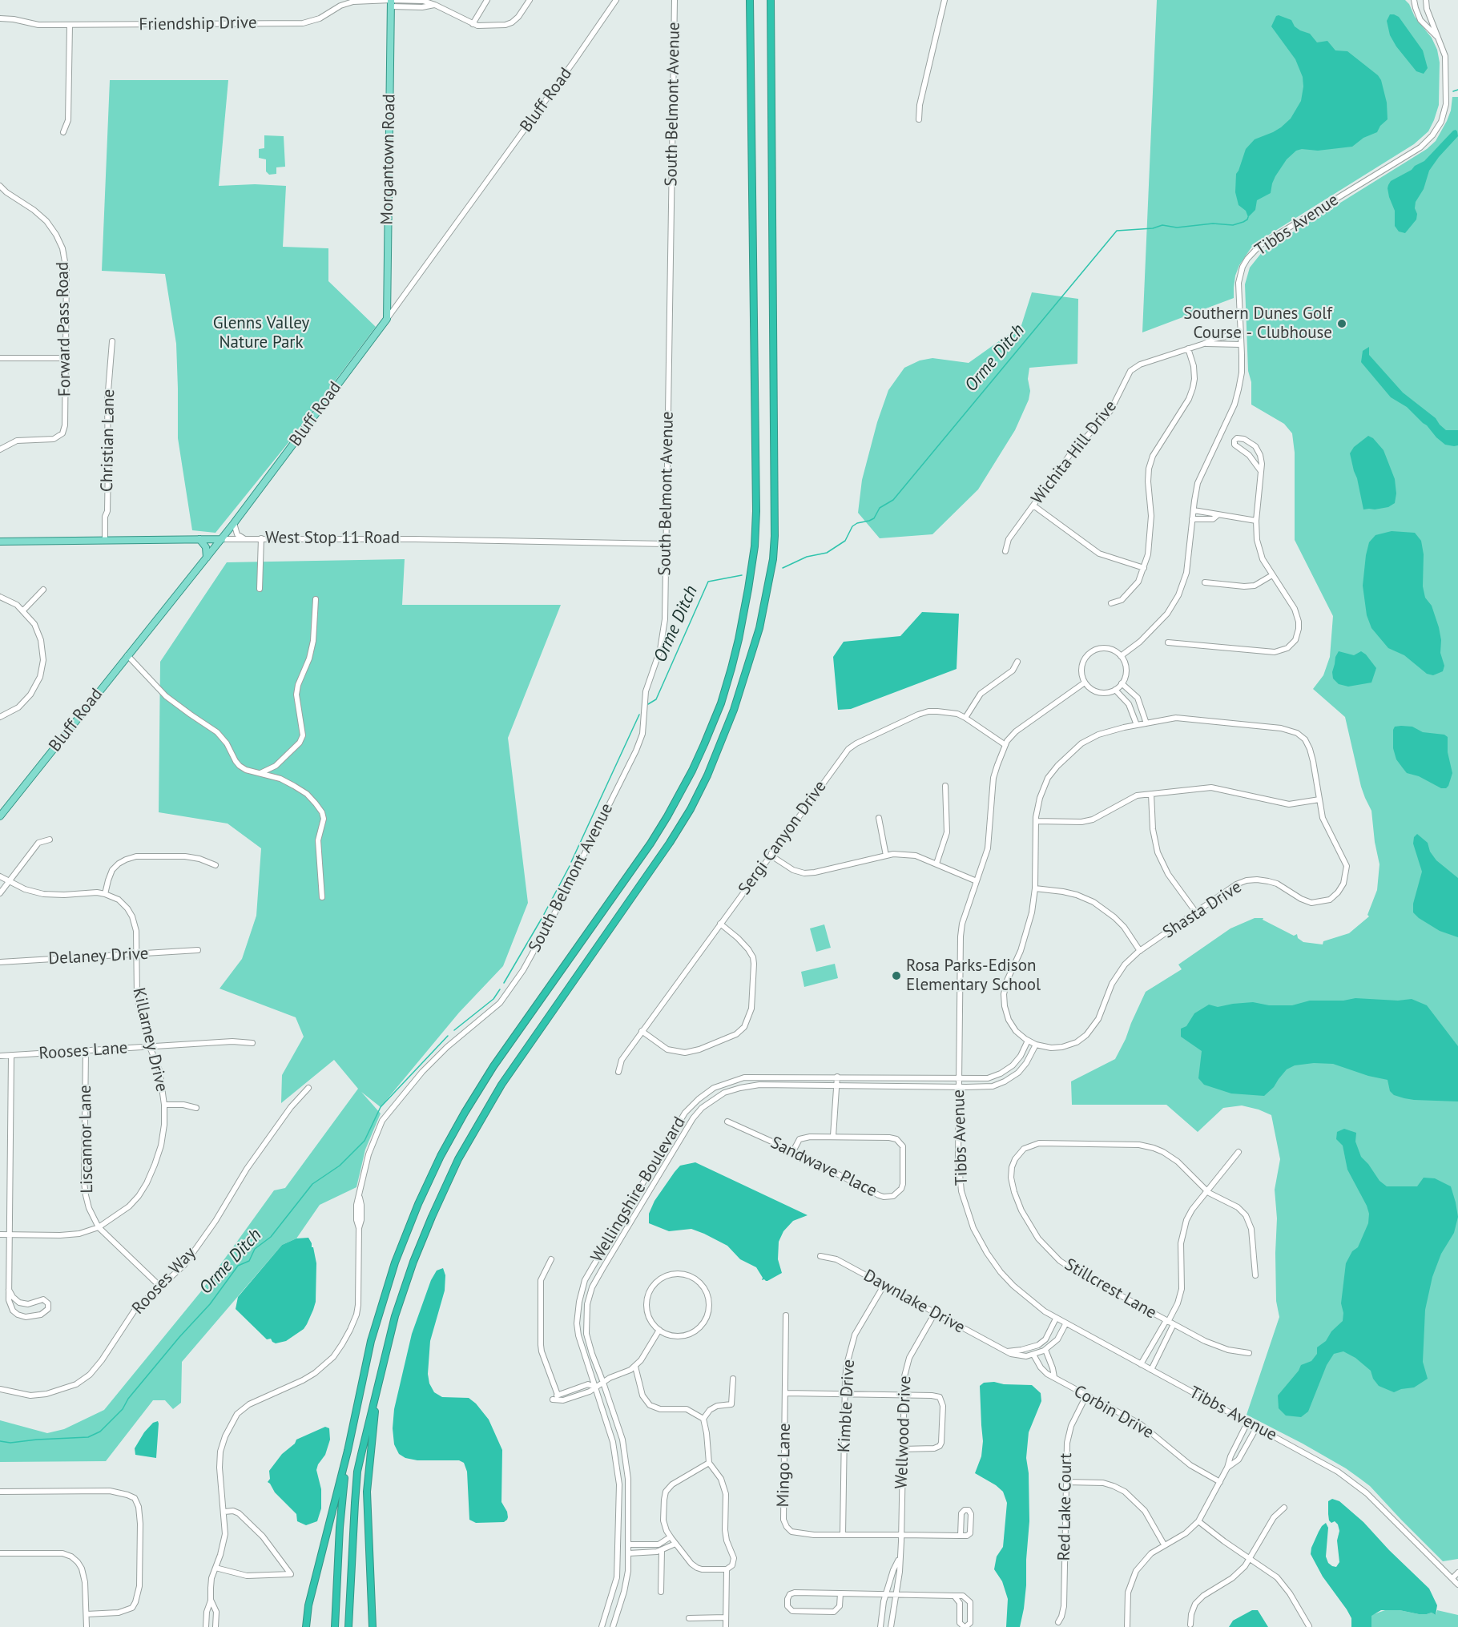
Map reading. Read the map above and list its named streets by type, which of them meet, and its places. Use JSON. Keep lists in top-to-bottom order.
{
  "streets": {
    "main road": ["Bluff Road", "Morgantown Road", "West Stop 11 Road"],
    "street": [
      "Friendship Drive",
      "South Belmont Avenue",
      "Tibbs Avenue",
      "Forward Pass Road",
      "Christian Lane",
      "Wichita Hill Drive",
      "Sergi Canyon Drive",
      "Shasta Drive",
      "Delaney Drive",
      "Killarney Drive",
      "Rooses Lane",
      "Liscannor Lane",
      "Sandwave Place",
      "Wellingshire Boulevard",
      "Rooses Way",
      "Stillcrest Lane",
      "Dawnlake Drive",
      "Kimble Drive",
      "Corbin Drive",
      "Wellwood Drive",
      "Mingo Lane",
      "Red Lake Court"
    ]
  },
  "crossings": [
    ["Friendship Drive", "Morgantown Road"],
    ["Bluff Road", "Morgantown Road"],
    ["Bluff Road", "West Stop 11 Road"],
    ["South Belmont Avenue", "West Stop 11 Road"],
    ["Tibbs Avenue", "Wichita Hill Drive"],
    ["Tibbs Avenue", "Sergi Canyon Drive"],
    ["Tibbs Avenue", "Wellingshire Boulevard"],
    ["Christian Lane", "West Stop 11 Road"],
    ["Shasta Drive", "Wellingshire Boulevard"],
    ["Delaney Drive", "Killarney Drive"],
    ["Killarney Drive", "Rooses Lane"],
    ["Killarney Drive", "Liscannor Lane"],
    ["Rooses Lane", "Liscannor Lane"],
    ["Liscannor Lane", "Rooses Way"],
    ["Dawnlake Drive", "Kimble Drive"],
    ["Dawnlake Drive", "Corbin Drive"],
    ["Dawnlake Drive", "Wellwood Drive"],
    ["Kimble Drive", "Mingo Lane"],
    ["Corbin Drive", "Red Lake Court"],
    ["Wellwood Drive", "Mingo Lane"]
  ],
  "water": ["Orme Ditch"],
  "parks": ["Glenns Valley Nature Park"],
  "places": ["Southern Dunes Golf Course - Clubhouse", "Rosa Parks-Edison Elementary School"]
}
